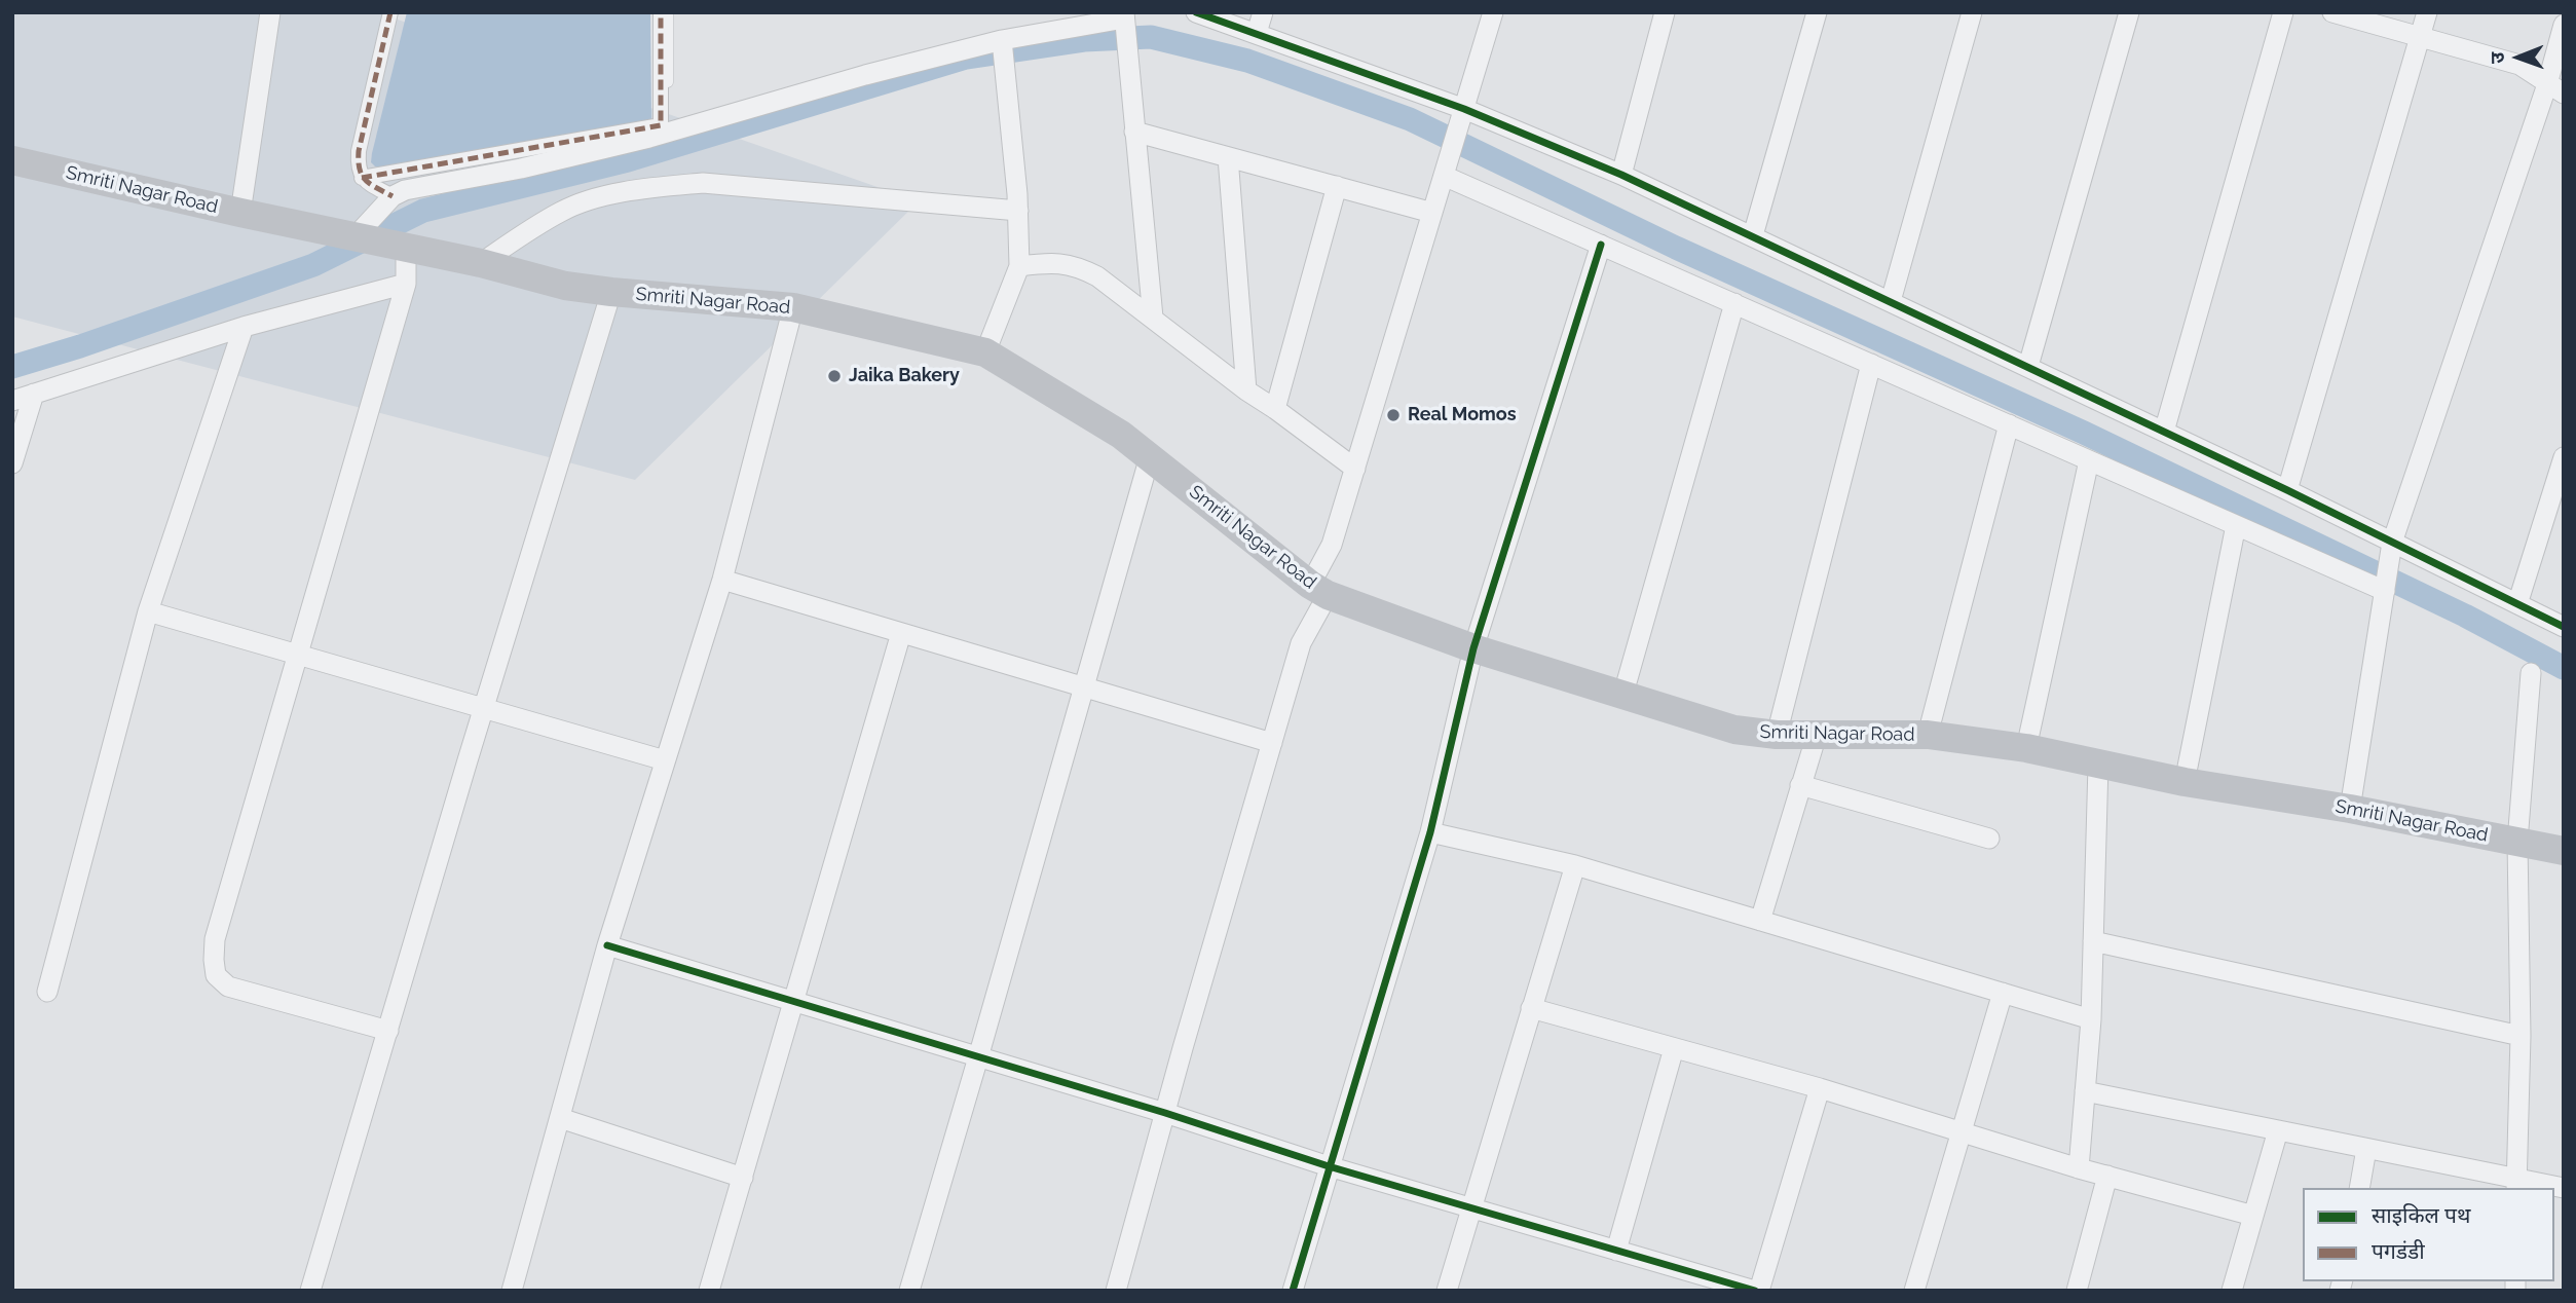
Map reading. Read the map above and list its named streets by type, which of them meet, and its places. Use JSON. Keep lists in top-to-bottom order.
{
  "streets": {
    "main road": ["Smriti Nagar Road"]
  },
  "places": ["Jaika Bakery", "Real Momos"],
  "legend": ["साइकिल पथ", "पगडंडी"],
  "north": "left"
}
